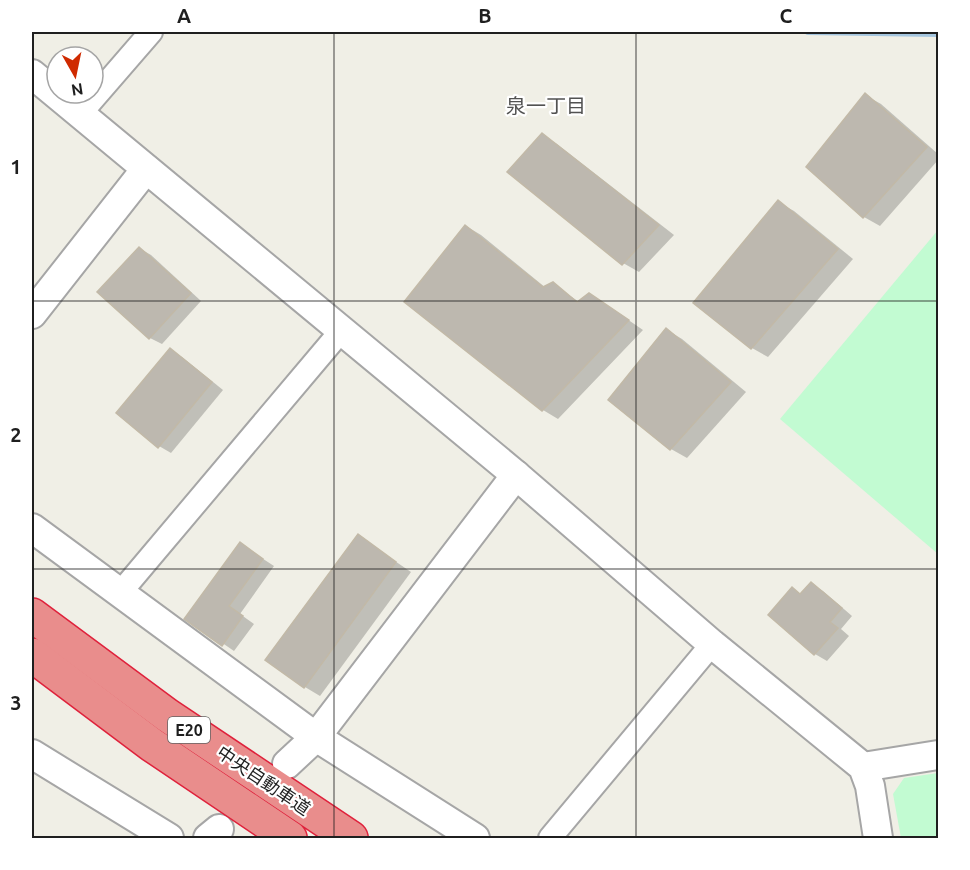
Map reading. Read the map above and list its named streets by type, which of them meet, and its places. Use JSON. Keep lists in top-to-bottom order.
{
  "streets": {
    "highway": ["E20", "中央自動車道"]
  },
  "districts": ["泉一丁目"],
  "north": "bottom",
  "grid": {
    "columns": ["A", "B", "C"],
    "rows": ["1", "2", "3"]
  }
}
